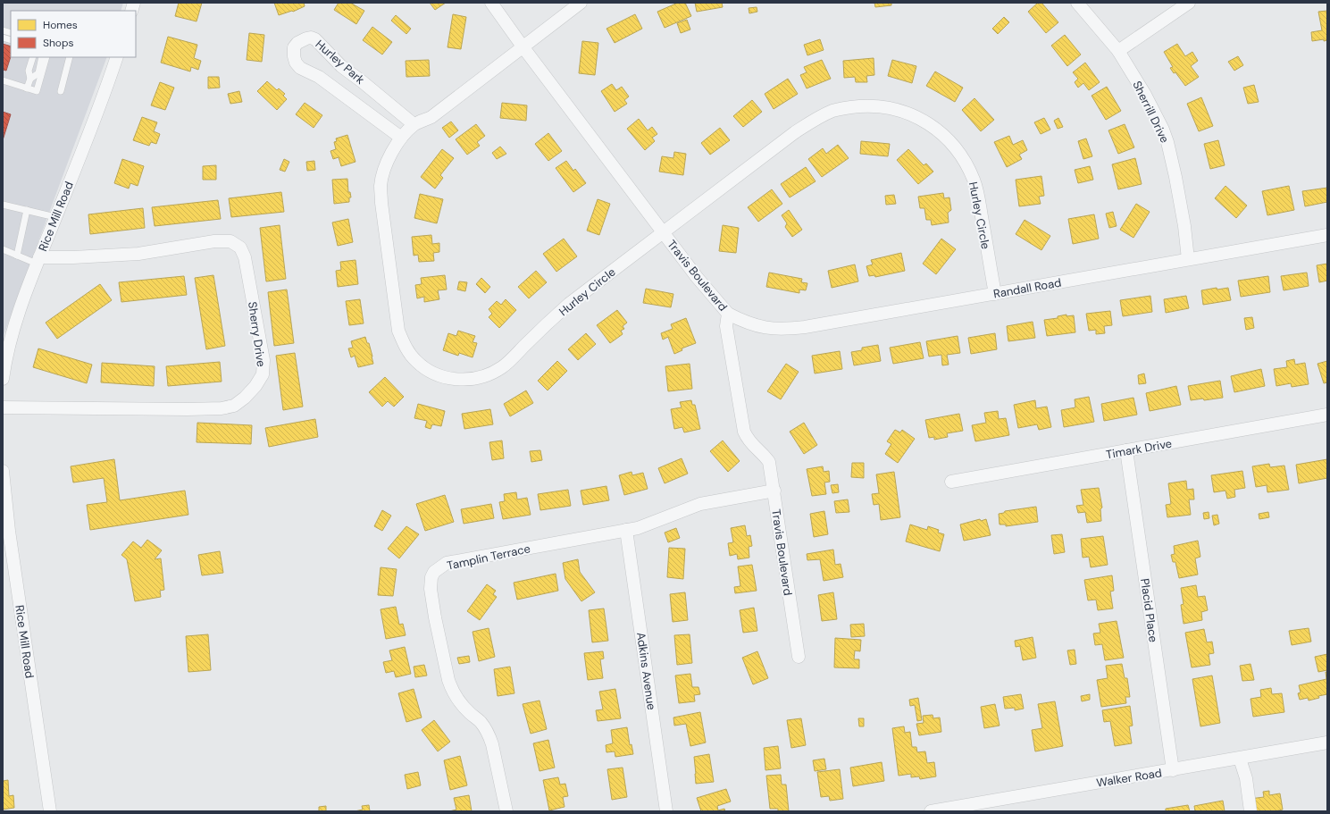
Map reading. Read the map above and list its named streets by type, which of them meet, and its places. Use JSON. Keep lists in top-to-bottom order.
{
  "streets": {
    "street": [
      "Hurley Park",
      "Sherrill Drive",
      "Hurley Circle",
      "Rice Mill Road",
      "Travis Boulevard",
      "Randall Road",
      "Sherry Drive",
      "Timark Drive",
      "Tamplin Terrace",
      "Placid Place",
      "Adkins Avenue",
      "Walker Road"
    ]
  },
  "crossings": [
    ["Hurley Park", "Hurley Circle"],
    ["Sherrill Drive", "Randall Road"],
    ["Hurley Circle", "Travis Boulevard"],
    ["Hurley Circle", "Randall Road"],
    ["Rice Mill Road", "Sherry Drive"],
    ["Travis Boulevard", "Randall Road"],
    ["Travis Boulevard", "Tamplin Terrace"],
    ["Timark Drive", "Placid Place"],
    ["Tamplin Terrace", "Adkins Avenue"],
    ["Placid Place", "Walker Road"]
  ],
  "legend": ["Homes", "Shops"]
}
